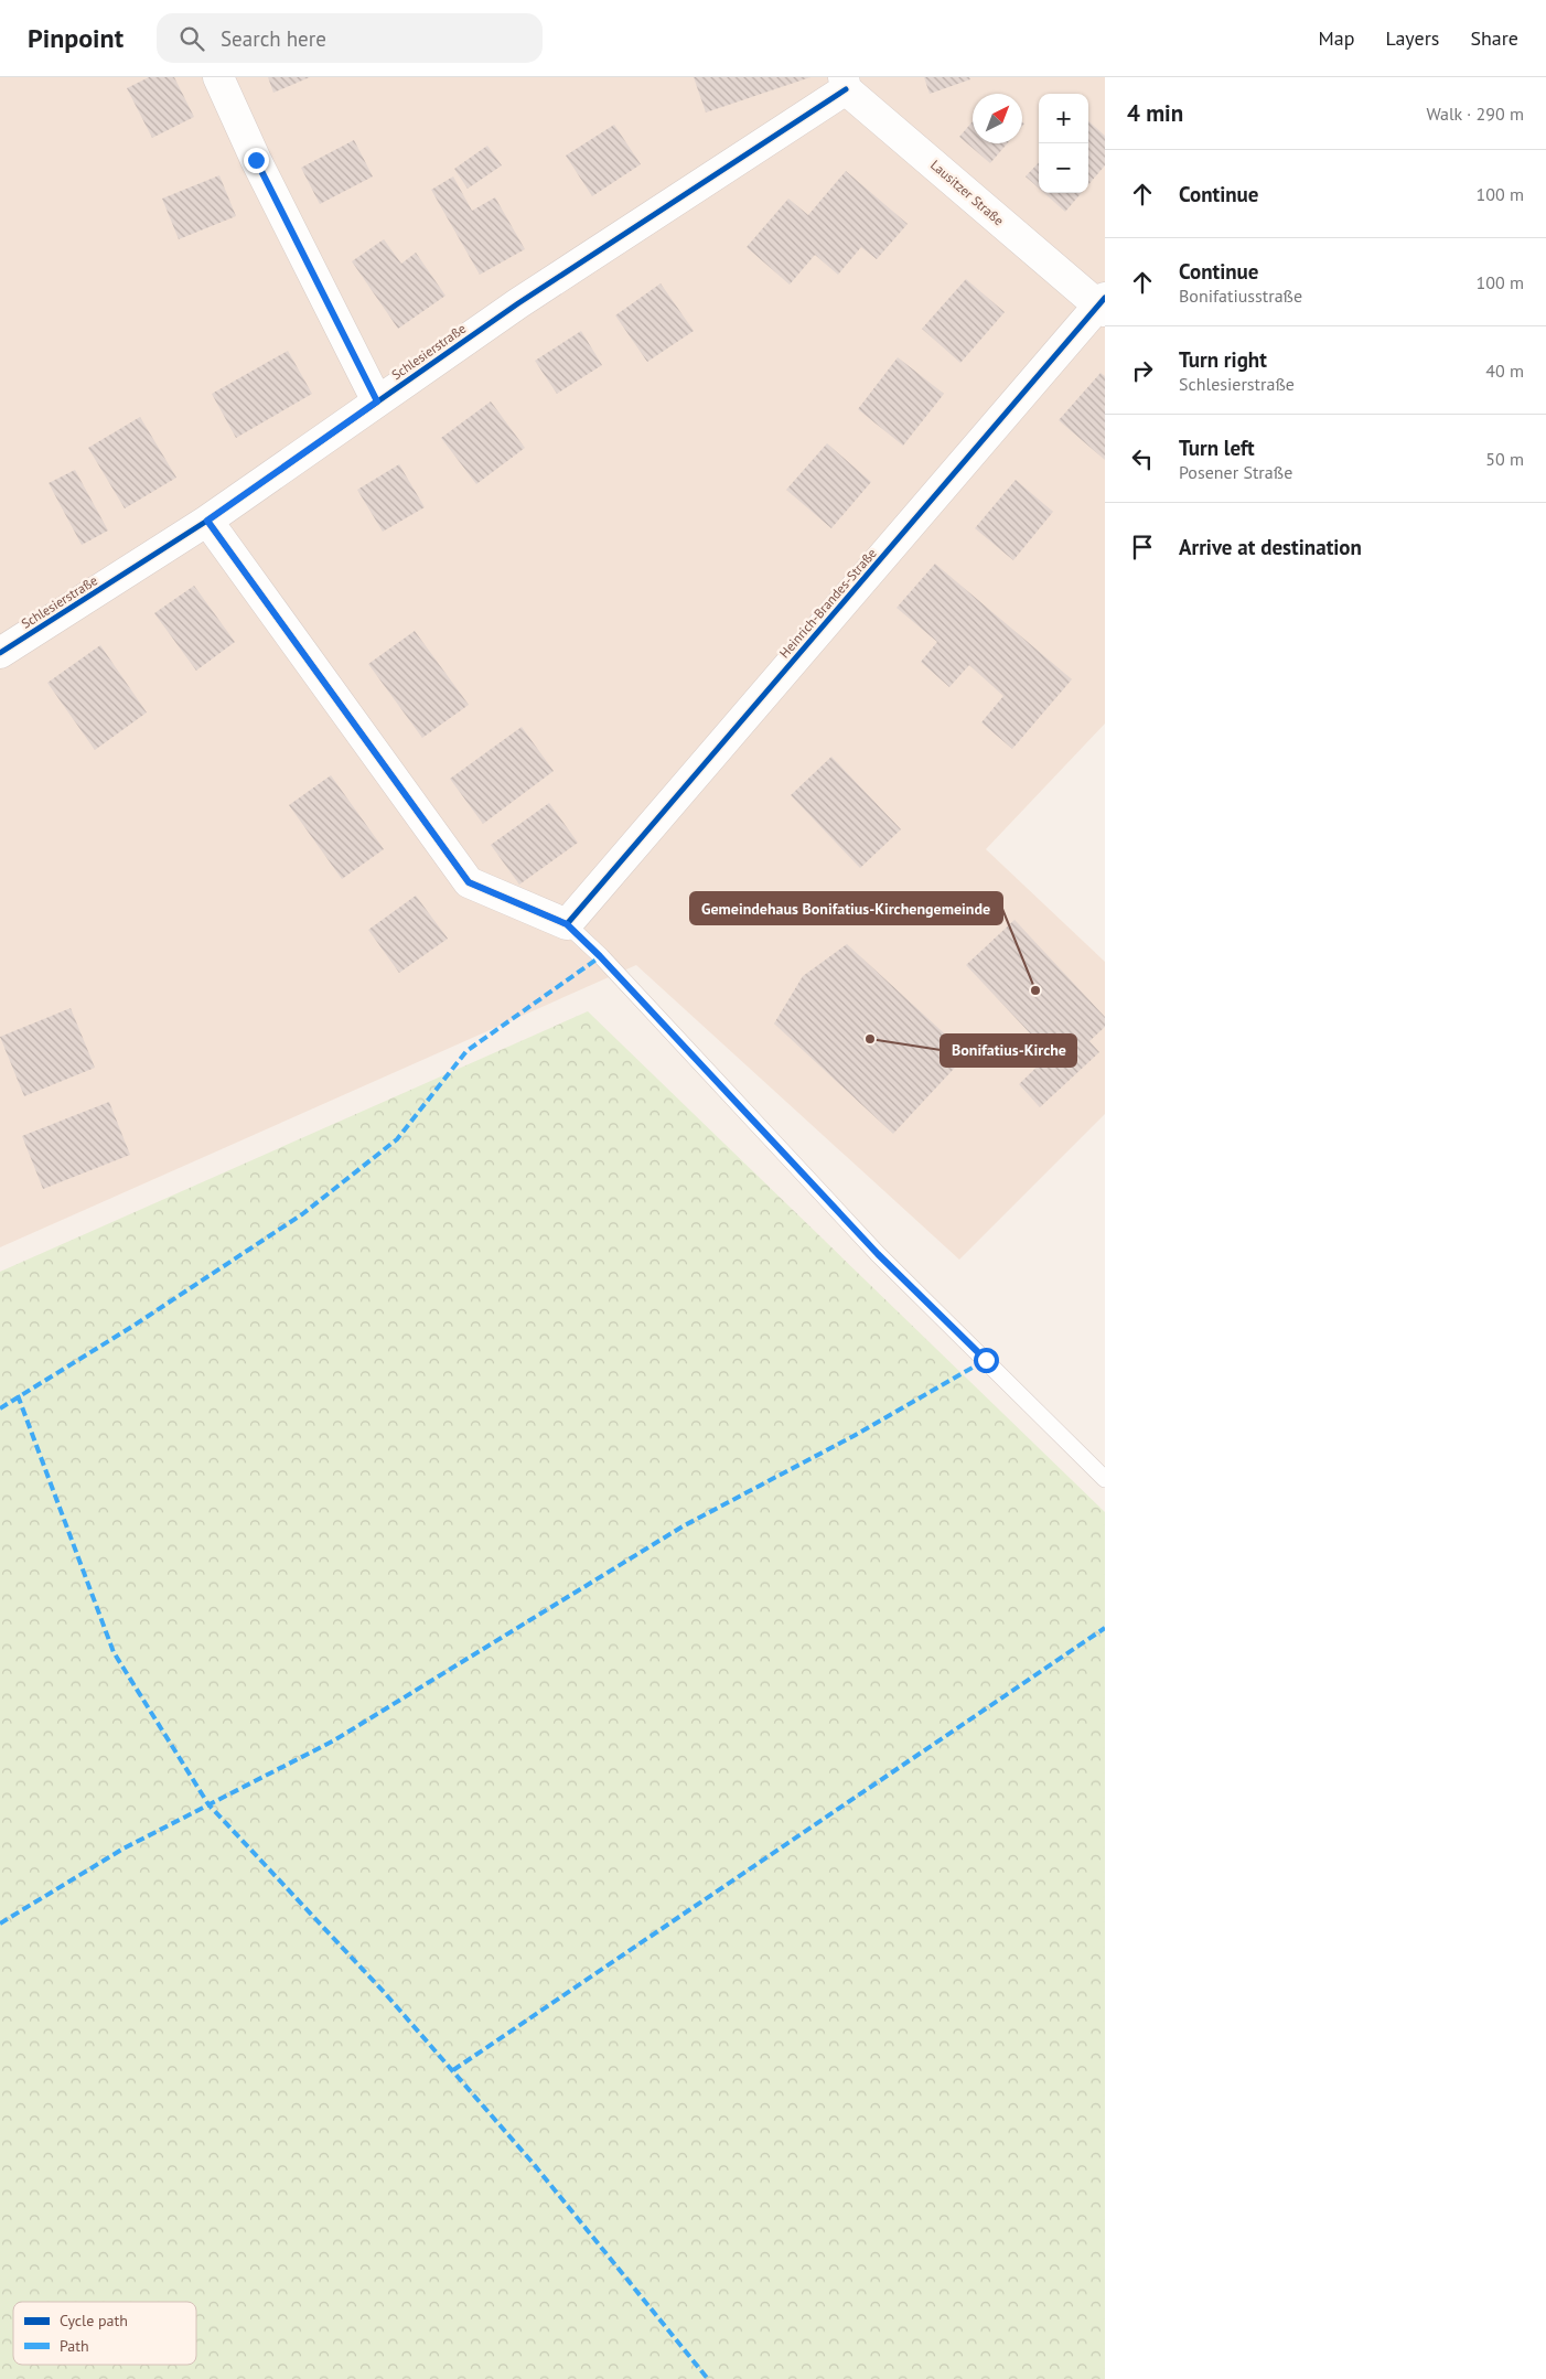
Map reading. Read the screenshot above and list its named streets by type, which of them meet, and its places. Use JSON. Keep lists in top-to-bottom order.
{
  "streets": {
    "street": ["Lausitzer Straße", "Schlesierstraße", "Heinrich-Brandes-Straße"]
  },
  "crossings": [
    ["Lausitzer Straße", "Schlesierstraße"],
    ["Lausitzer Straße", "Heinrich-Brandes-Straße"]
  ],
  "places": ["Gemeindehaus Bonifatius-Kirchengemeinde", "Bonifatius-Kirche"],
  "legend": ["Cycle path", "Path"],
  "north": "top right",
  "page": {
    "header": "Pinpoint",
    "search": "Search here",
    "nav": ["Map", "Layers", "Share"],
    "heading": ["4 min", "Walk · 290 m"],
    "map_buttons": ["+", "−"],
    "list": [
      ["Continue", "100 m"],
      ["Continue", "Bonifatiusstraße", "100 m"],
      ["Turn right", "Schlesierstraße", "40 m"],
      ["Turn left", "Posener Straße", "50 m"],
      "Arrive at destination"
    ]
  }
}
